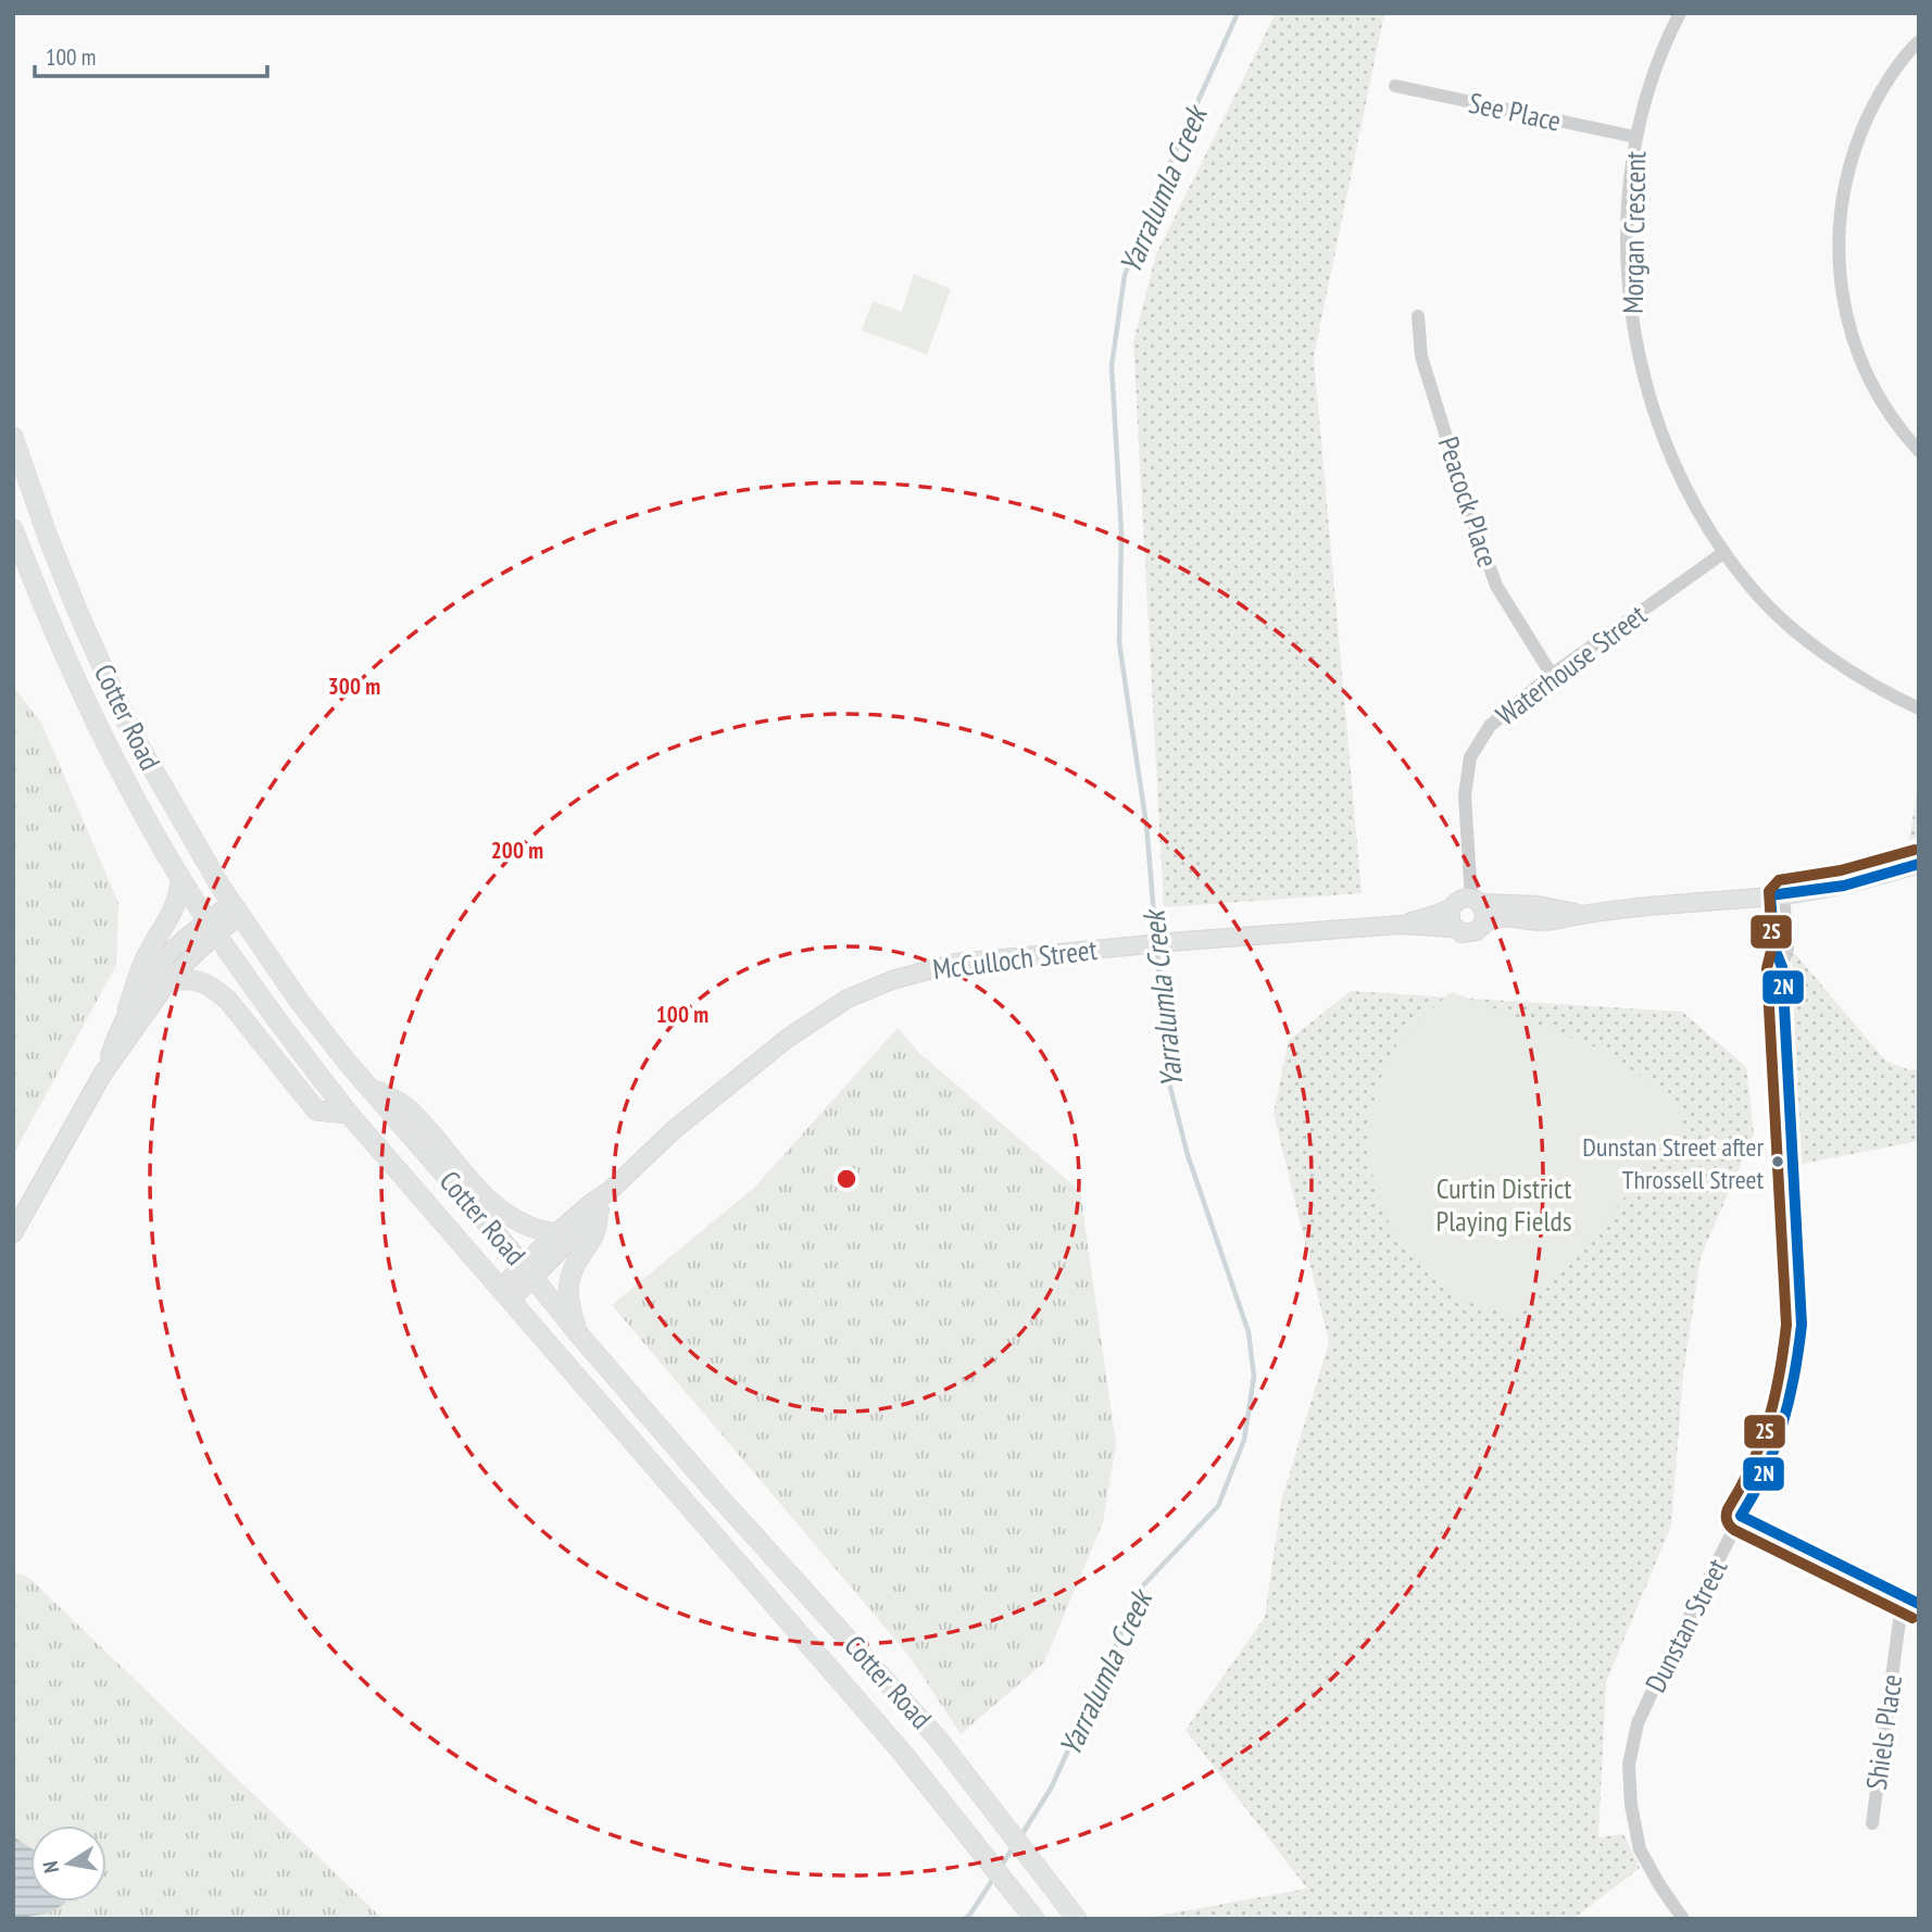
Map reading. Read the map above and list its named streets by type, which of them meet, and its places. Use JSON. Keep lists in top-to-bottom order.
{
  "streets": {
    "main road": ["Cotter Road", "McCulloch Street"],
    "street": [
      "See Place",
      "Morgan Crescent",
      "Peacock Place",
      "Waterhouse Street",
      "Dunstan Street",
      "Shiels Place"
    ]
  },
  "crossings": [
    ["See Place", "Morgan Crescent"],
    ["Morgan Crescent", "Waterhouse Street"],
    ["Peacock Place", "Waterhouse Street"],
    ["Waterhouse Street", "McCulloch Street"],
    ["Cotter Road", "McCulloch Street"]
  ],
  "water": ["Yarralumla Creek"],
  "parks": ["Curtin District Playing Fields"],
  "places": ["Dunstan Street after Throssell Street"],
  "lines": ["transit line 2S", "transit line 2N"],
  "scale_bar": "100 m",
  "north": "left",
  "rings": ["300 m", "200 m", "100 m"]
}
